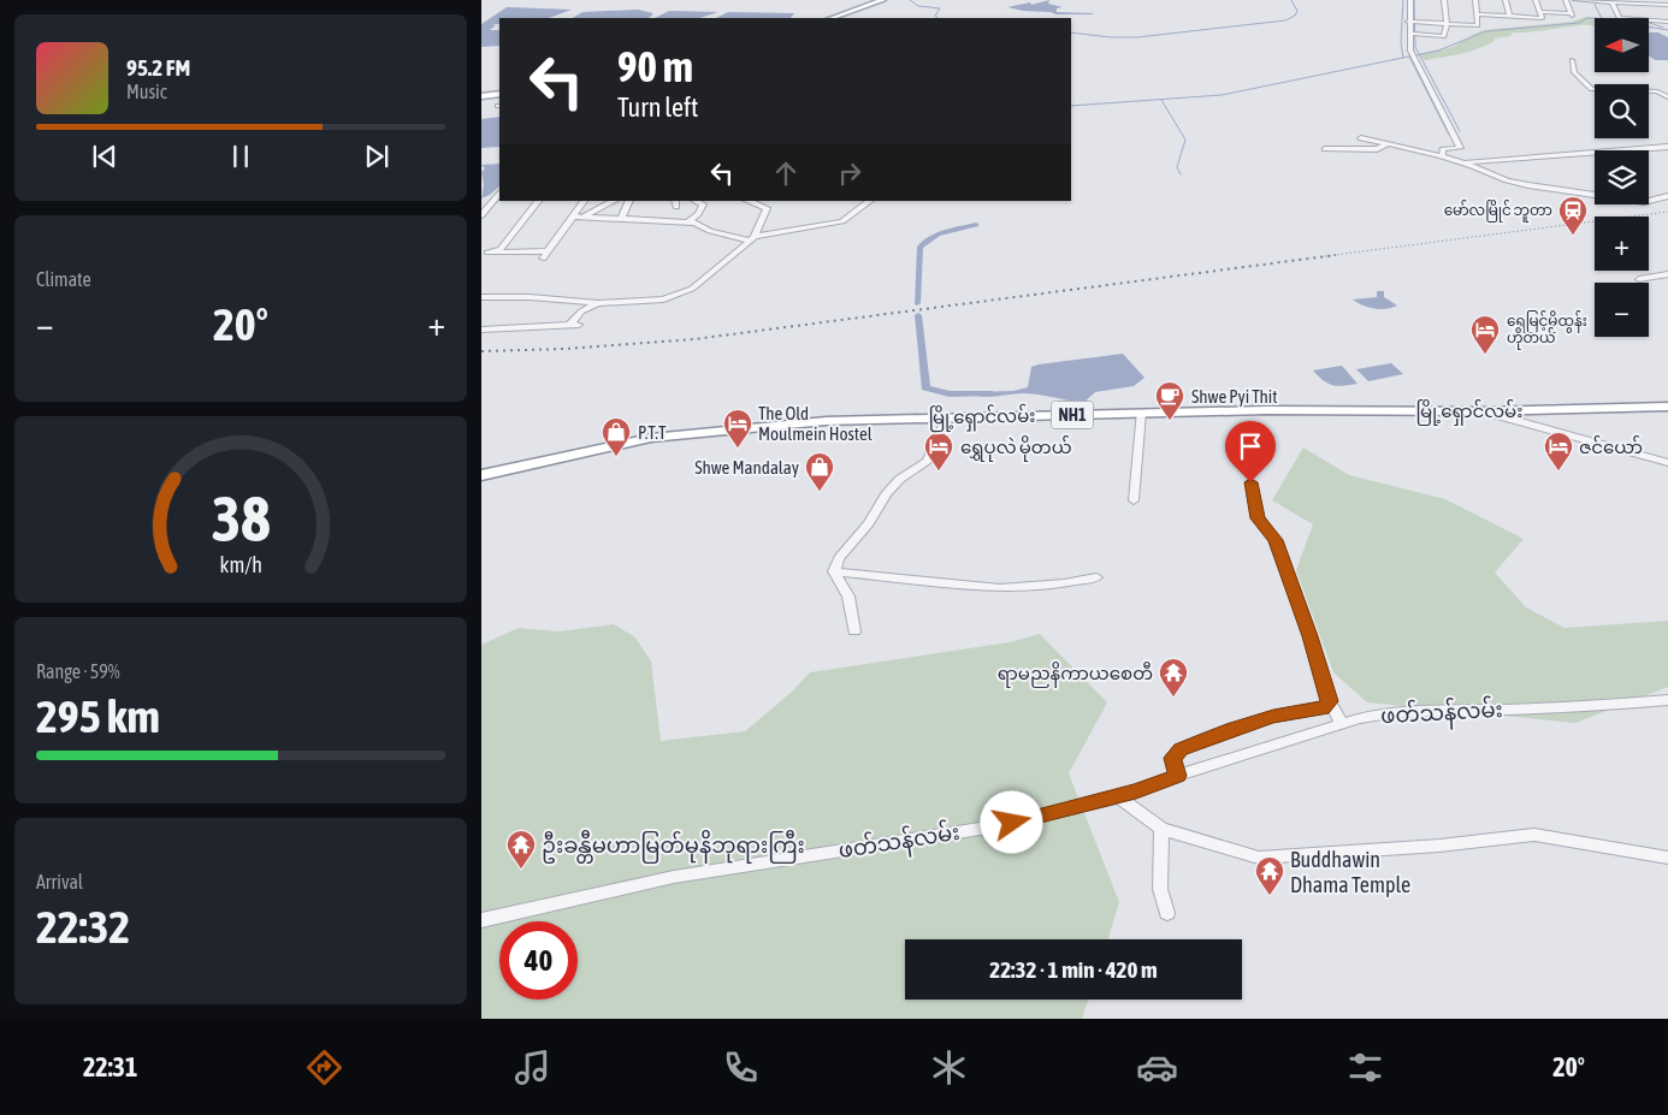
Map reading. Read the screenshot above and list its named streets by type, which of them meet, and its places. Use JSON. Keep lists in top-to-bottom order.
{
  "streets": {
    "highway": ["မြို့ရှောင်လမ်း", "NH1"],
    "street": ["ဖတ်သန်လမ်း"]
  },
  "places": {
    "station": ["မော်လမြိုင် ဘူတာ"],
    "hotel": [
      "ရွှေမြင့်မိုထွန်း ဟိုတယ်",
      "The Old Moulmein Hostel",
      "ရွှေပုလဲ မိုတယ်",
      "ဇင်ယော်"
    ],
    "cafe": ["Shwe Pyi Thit"],
    "shop": ["P.T.T", "Shwe Mandalay"],
    "temple": ["ရာမညနိကာယစေတီ", "ဦးခန္တီမဟာမြတ်မုနိဘုရားကြီး", "Buddhawin Dhama Temple"]
  },
  "north": "left",
  "page": {
    "map_buttons": ["+", "−"],
    "turn": ["90 m", "Turn left"],
    "song": ["95.2 FM", "Music"],
    "tile": [
      "Climate",
      ["Range · 59%", "295 km"],
      ["Arrival", "22:32"]
    ],
    "heat": ["−", "20°", "+"],
    "limit": "40",
    "trip": "22:32 · 1 min · 420 m",
    "tabs": ["22:31", "20°"],
    "gauge": ["38", "km/h"]
  }
}
